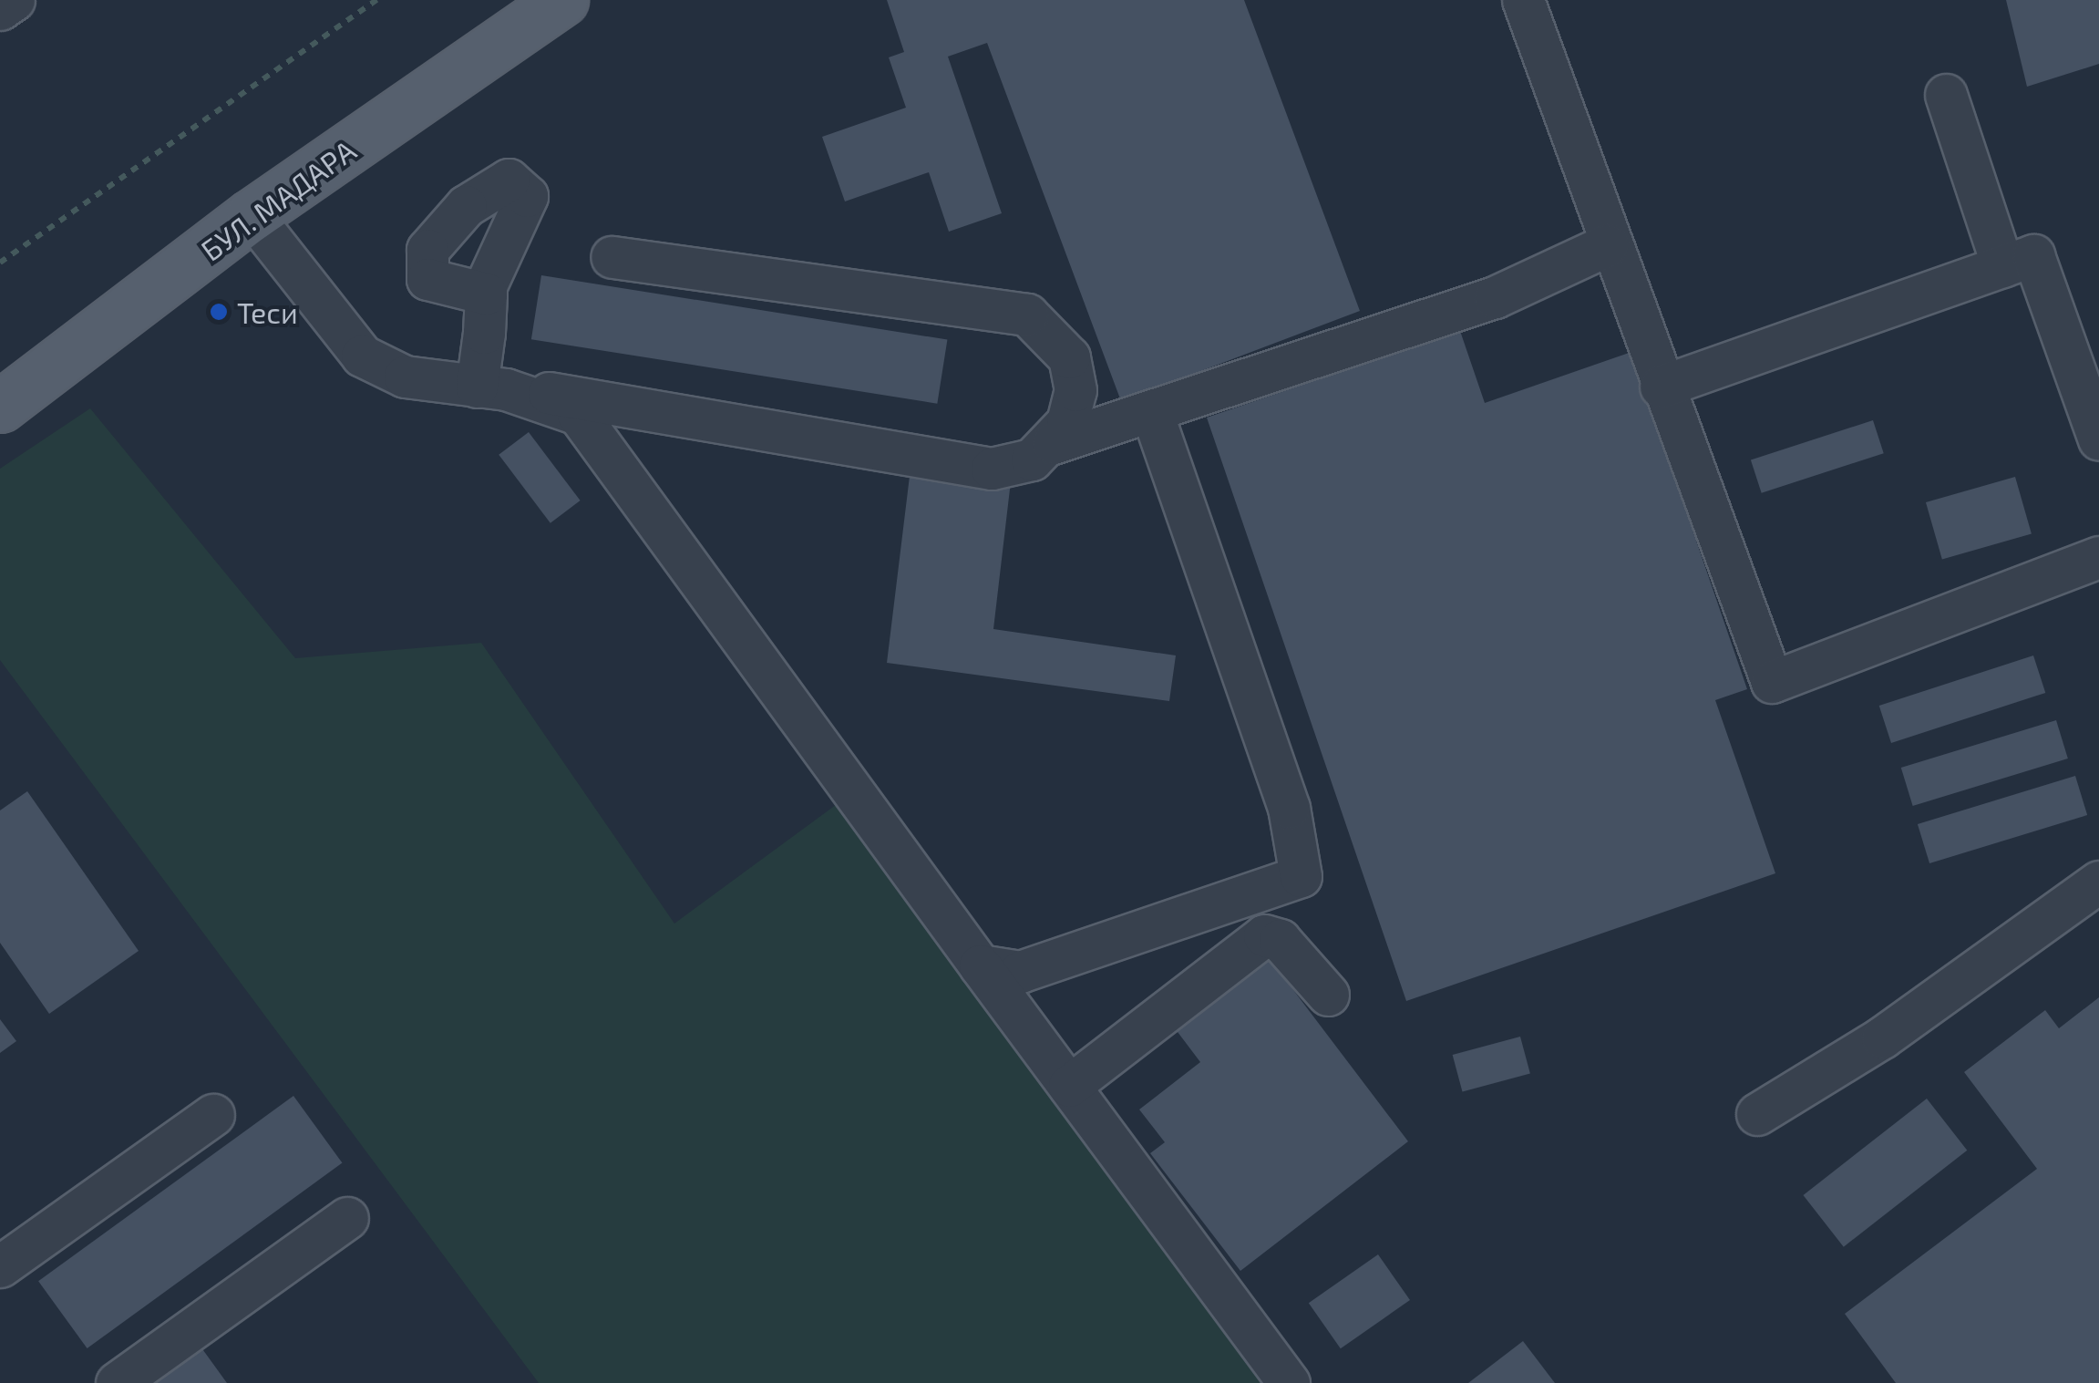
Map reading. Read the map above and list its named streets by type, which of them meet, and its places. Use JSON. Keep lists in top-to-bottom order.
{
  "streets": {
    "main road": ["БУЛ. МАДАРА"]
  },
  "places": ["Теси"]
}
